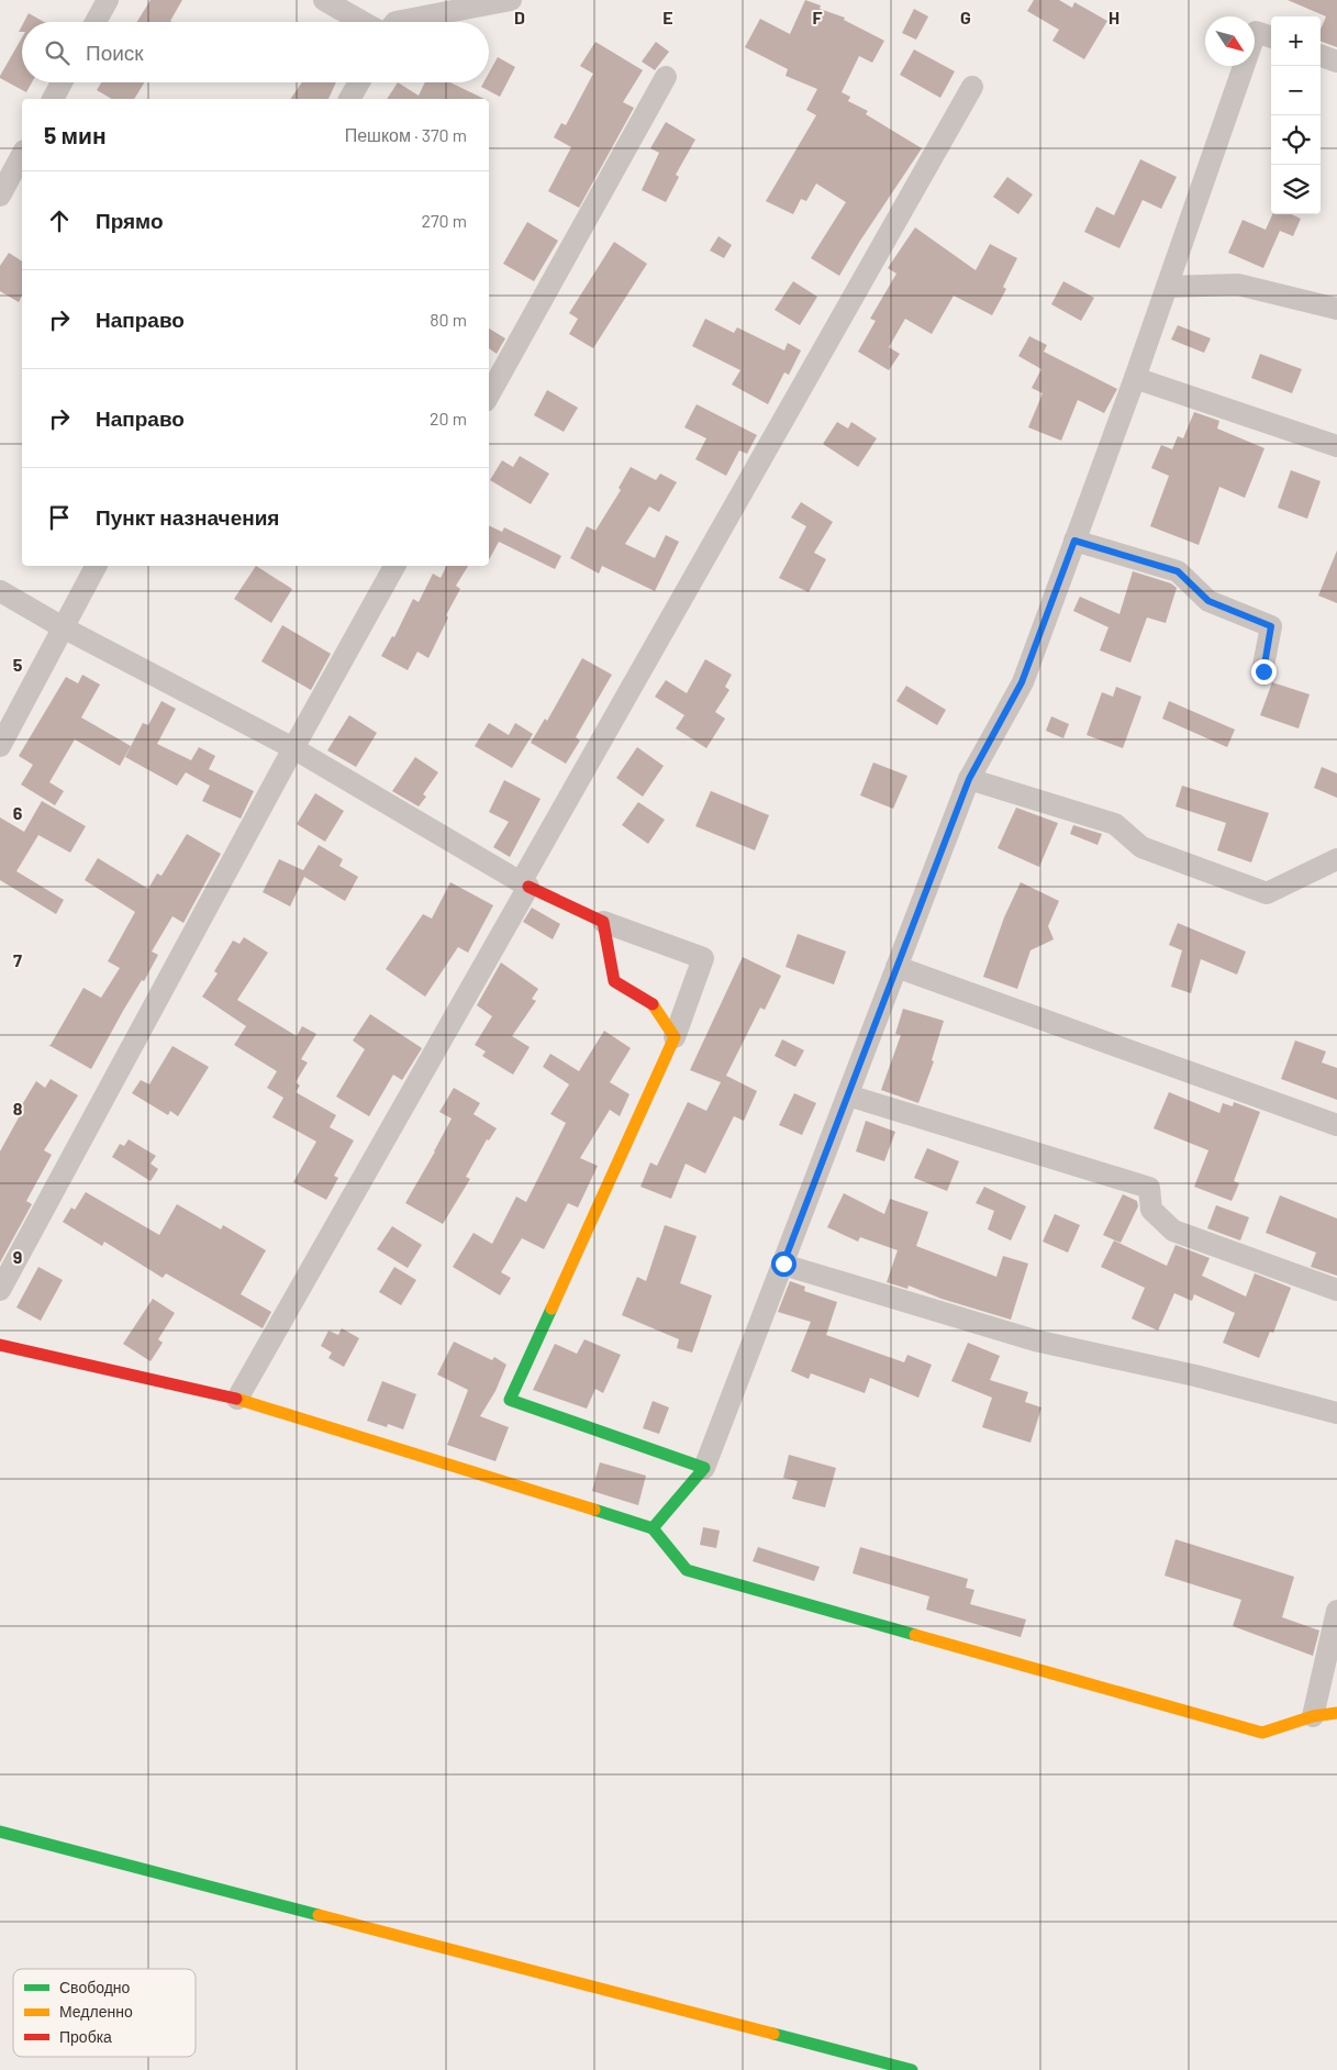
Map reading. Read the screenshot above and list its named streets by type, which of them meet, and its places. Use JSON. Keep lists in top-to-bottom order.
{
  "legend": ["Свободно", "Медленно", "Пробка"],
  "north": "bottom right",
  "page": {
    "map_buttons": ["+", "−"],
    "search": "Поиск",
    "heading": ["5 мин", "Пешком · 370 m"],
    "list": [
      ["Прямо", "270 m"],
      ["Направо", "80 m"],
      ["Направо", "20 m"],
      "Пункт назначения"
    ]
  },
  "grid": {
    "columns": [
      "D",
      "E",
      "F",
      "G",
      "H"
    ],
    "rows": [
      "5",
      "6",
      "7",
      "8",
      "9"
    ]
  }
}
